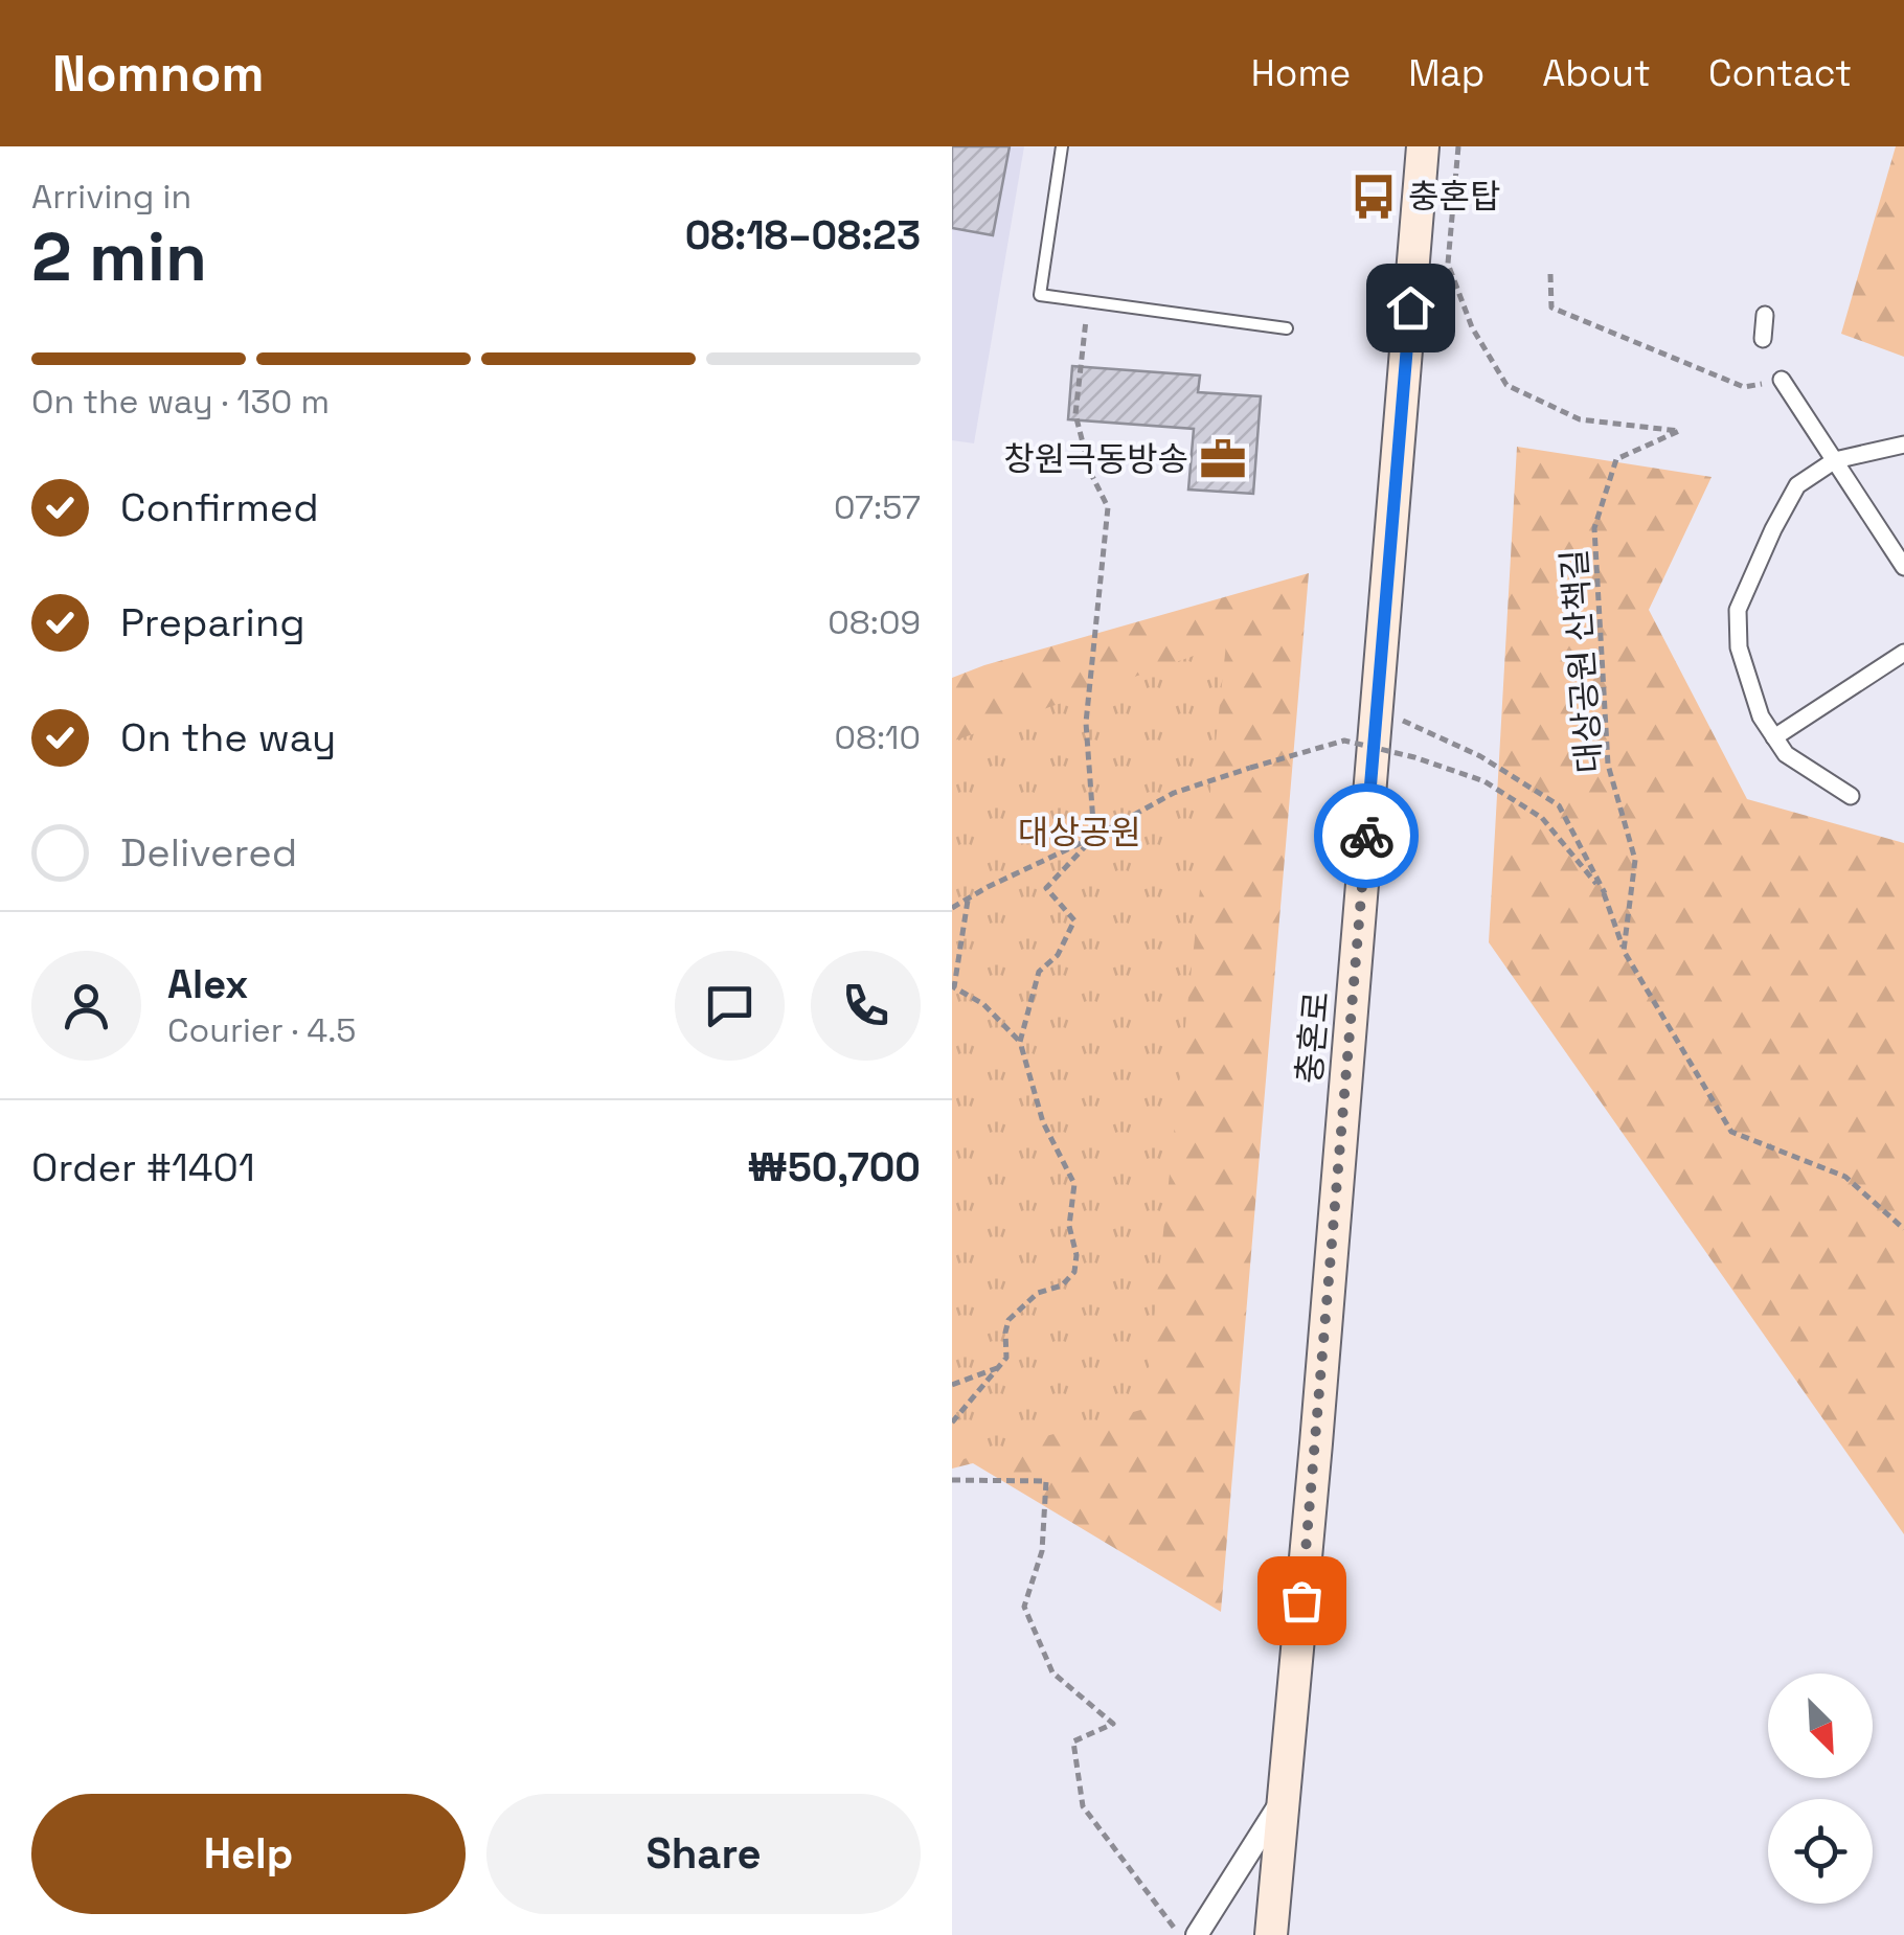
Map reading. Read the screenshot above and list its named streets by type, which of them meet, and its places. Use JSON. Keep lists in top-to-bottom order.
{
  "streets": {
    "main road": ["충혼로"],
    "path": ["대상공원 산책길"]
  },
  "parks": ["대상공원"],
  "places": {
    "bus stop": ["충혼탑"],
    "office": ["창원극동방송"]
  },
  "north": "bottom right",
  "page": {
    "header": "Nomnom",
    "nav": [
      "Home",
      "Map",
      "About",
      "Contact"
    ],
    "heading": ["2 min", "Arriving in", "08:18–08:23"],
    "panel": [
      "Alex",
      "Courier · 4.5",
      "Order #1401",
      "₩50,700"
    ],
    "bar": "On the way · 130 m",
    "list": [
      ["Confirmed", "07:57"],
      ["Preparing", "08:09"],
      ["On the way", "08:10"],
      "Delivered"
    ],
    "buttons": ["Help", "Share"]
  }
}
